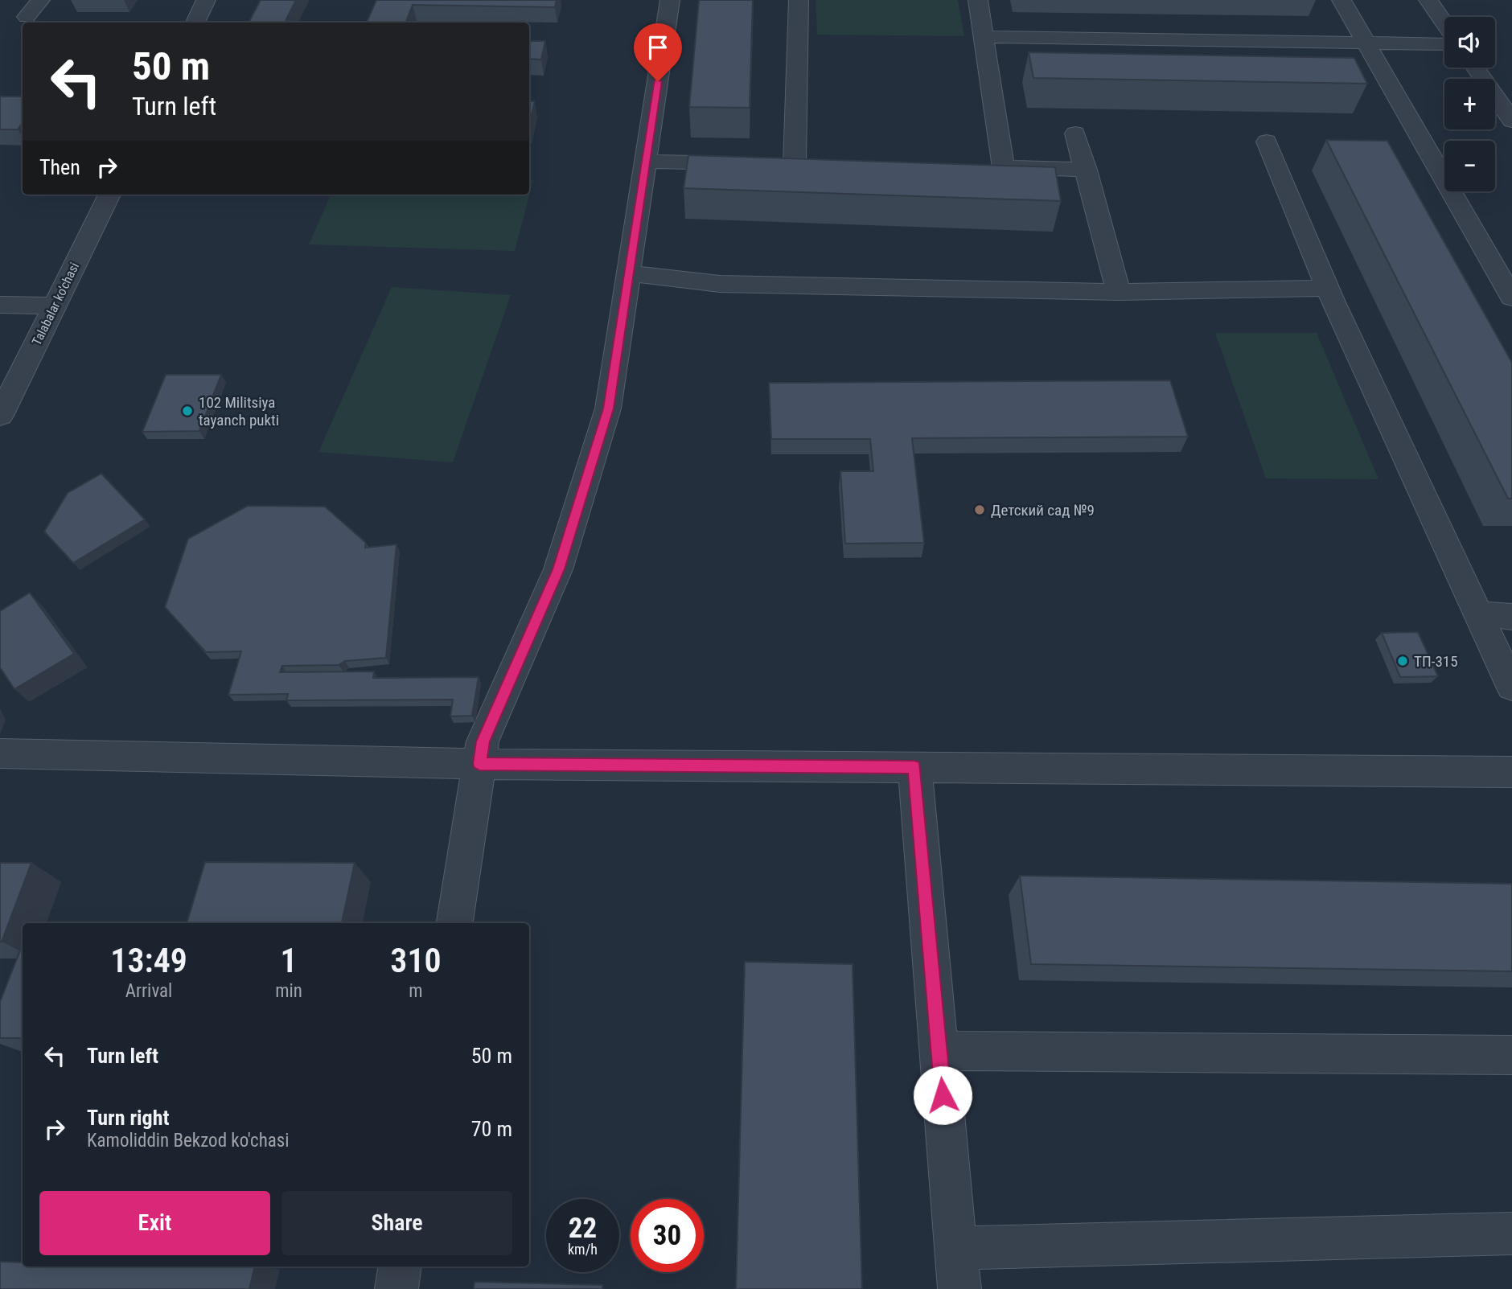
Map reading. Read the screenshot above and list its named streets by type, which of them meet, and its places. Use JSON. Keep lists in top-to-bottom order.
{
  "streets": {
    "street": ["Talabalar ko'chasi"]
  },
  "places": ["102 Militsiya tayanch pukti", "Детский сад №9", "ТП-315"],
  "page": {
    "map_buttons": ["+", "−"],
    "turn": ["50 m", "Turn left"],
    "then": "Then",
    "eta": [
      "13:49",
      "Arrival",
      "1",
      "min",
      "310",
      "m"
    ],
    "list": [
      {
        "name": "Turn left",
        "value": "50 m"
      },
      {
        "name": "Turn right",
        "note": "Kamoliddin Bekzod ko'chasi",
        "value": "70 m"
      }
    ],
    "buttons": ["Exit", "Share"],
    "speed": "22 km/h",
    "limit": "30"
  }
}
